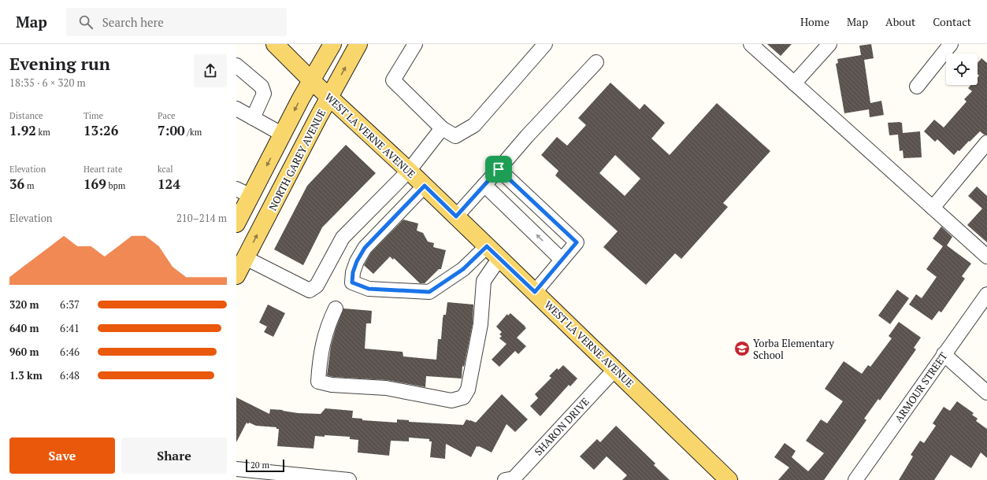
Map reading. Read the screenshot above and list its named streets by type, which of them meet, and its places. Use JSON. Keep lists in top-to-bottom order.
{
  "streets": {
    "main road": ["WEST LA VERNE AVENUE", "NORTH GAREY AVENUE"],
    "street": ["ARMOUR STREET", "SHARON DRIVE"]
  },
  "crossings": [
    ["WEST LA VERNE AVENUE", "NORTH GAREY AVENUE"],
    ["WEST LA VERNE AVENUE", "SHARON DRIVE"]
  ],
  "places": {
    "school or university": ["Yorba Elementary School"]
  },
  "scale_bar": "20 m",
  "page": {
    "header": "Map",
    "search": "Search here",
    "nav": [
      "Home",
      "Map",
      "About",
      "Contact"
    ],
    "heading": ["Evening run", "18:35 · 6 × 320 m"],
    "stats": [
      ["Distance", "1.92 km"],
      ["Time", "13:26"],
      ["Pace", "7:00 /km"],
      ["Elevation", "36 m"],
      ["Heart rate", "169 bpm"],
      ["kcal", "124"]
    ],
    "chart": ["Elevation", "210–214 m"],
    "list": [
      {
        "name": "320 m",
        "note": "6:37"
      },
      {
        "name": "640 m",
        "note": "6:41"
      },
      {
        "name": "960 m",
        "note": "6:46"
      },
      {
        "name": "1.3 km",
        "note": "6:48"
      }
    ],
    "buttons": ["Save", "Share"],
    "scale": "20 m"
  }
}
